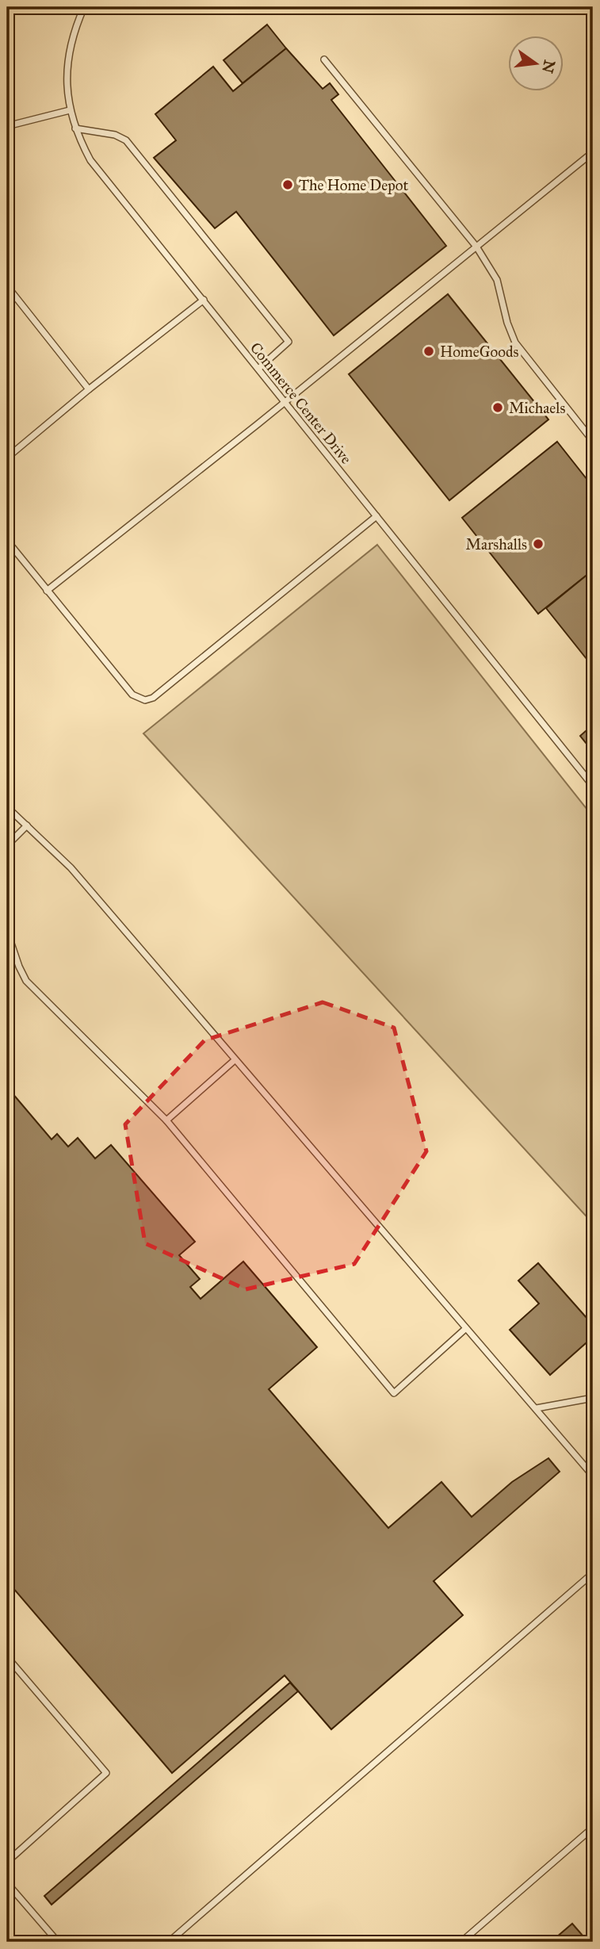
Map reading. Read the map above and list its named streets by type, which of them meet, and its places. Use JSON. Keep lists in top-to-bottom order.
{
  "streets": {
    "lane": ["Commerce Center Drive"]
  },
  "places": [
    "The Home Depot",
    "HomeGoods",
    "Michaels",
    "Marshalls"
  ],
  "north": "right"
}
